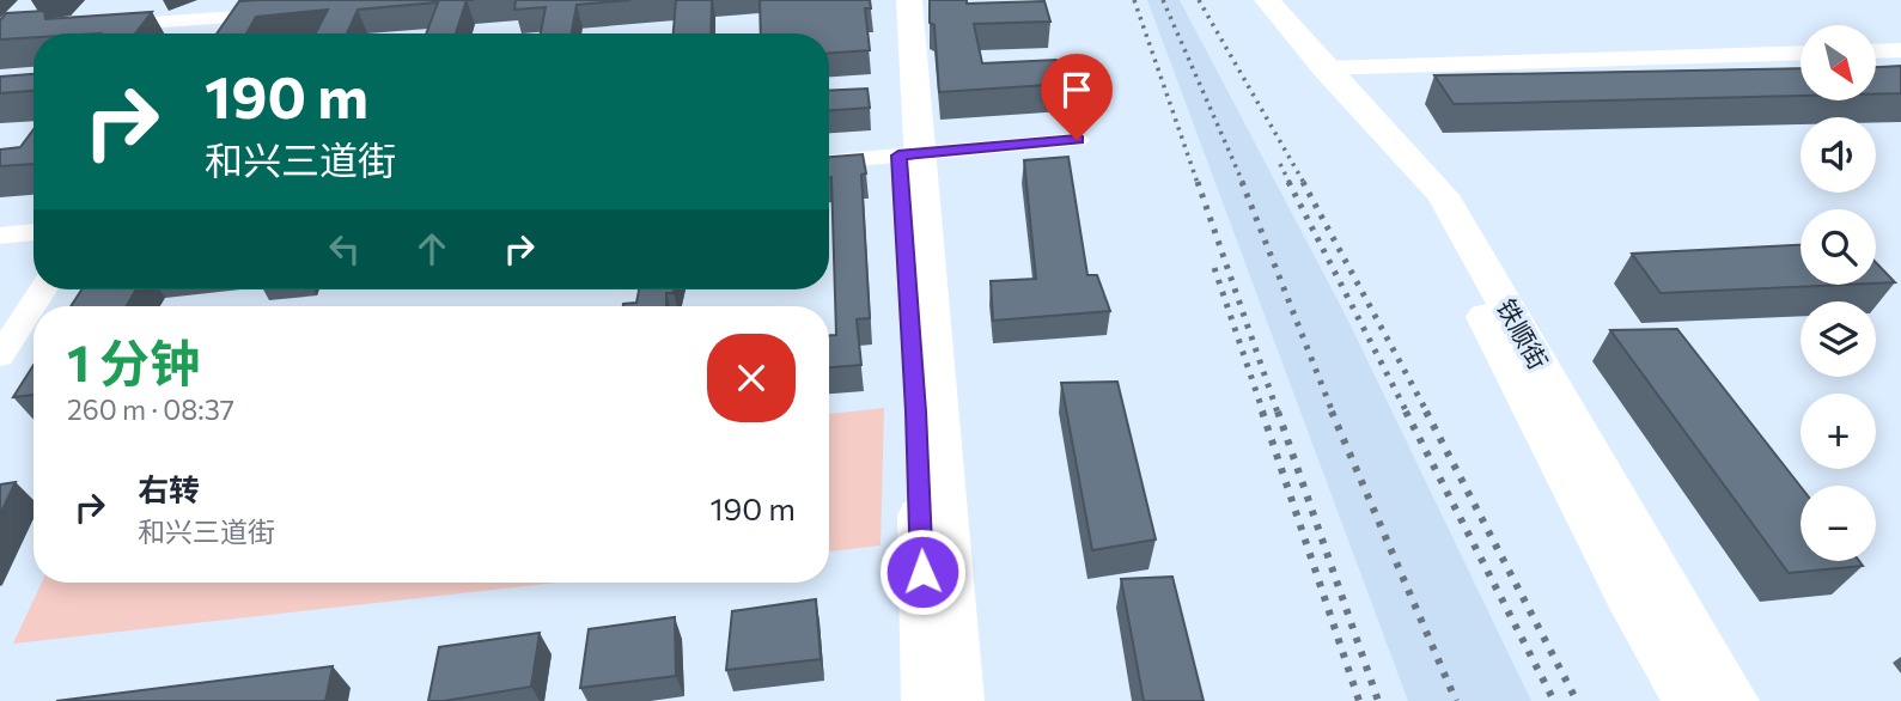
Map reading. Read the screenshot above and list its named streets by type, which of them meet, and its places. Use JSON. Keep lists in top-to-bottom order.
{
  "streets": {
    "main road": ["铁顺街"]
  },
  "north": "bottom right",
  "page": {
    "map_buttons": ["+", "−"],
    "turn": ["190 m", "和兴三道街"],
    "heading": ["1 分钟", "260 m · 08:37"],
    "list": [
      {
        "name": "右转",
        "note": "和兴三道街",
        "value": "190 m"
      }
    ]
  }
}
